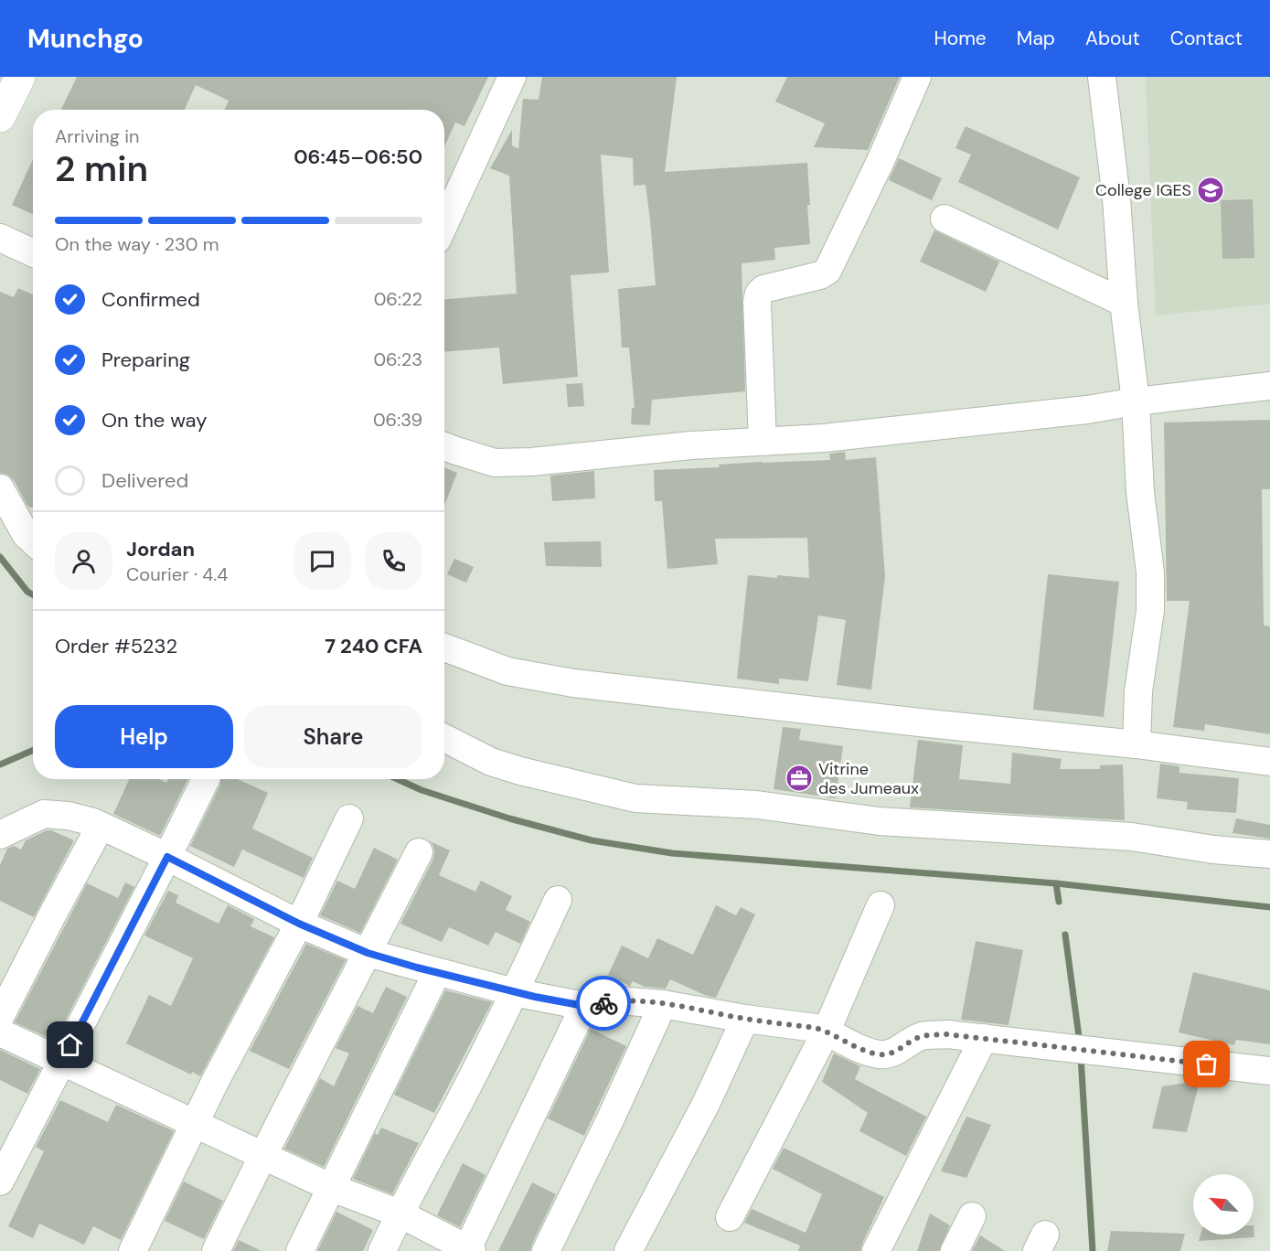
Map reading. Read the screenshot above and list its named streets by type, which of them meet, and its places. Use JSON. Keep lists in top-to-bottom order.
{
  "places": {
    "school or university": ["College IGES"],
    "office": ["Vitrine des Jumeaux"]
  },
  "north": "top left",
  "page": {
    "header": "Munchgo",
    "nav": [
      "Home",
      "Map",
      "About",
      "Contact"
    ],
    "heading": ["2 min", "Arriving in", "06:45–06:50"],
    "panel": [
      "Jordan",
      "Courier · 4.4",
      "Order #5232",
      "7 240 CFA"
    ],
    "bar": "On the way · 230 m",
    "list": [
      ["Confirmed", "06:22"],
      ["Preparing", "06:23"],
      ["On the way", "06:39"],
      "Delivered"
    ],
    "buttons": ["Help", "Share"]
  }
}
